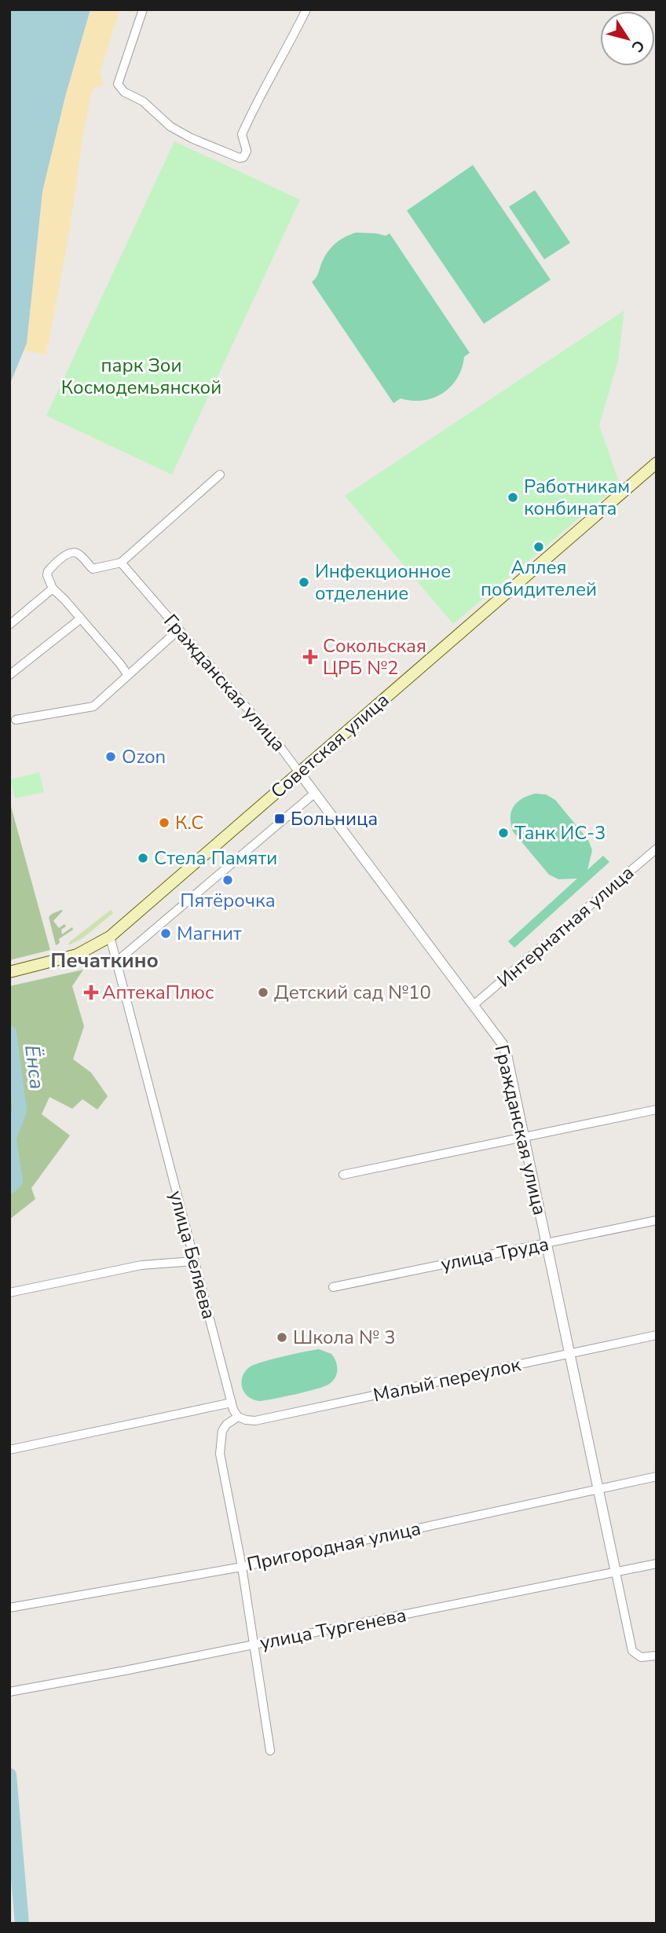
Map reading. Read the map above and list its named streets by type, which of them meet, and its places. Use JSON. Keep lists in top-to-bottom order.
{
  "streets": {
    "main road": ["Советская улица"],
    "street": [
      "Гражданская улица",
      "Интернатная улица",
      "улица Труда",
      "улица Беляева",
      "Малый переулок",
      "Пригородная улица",
      "улица Тургенева"
    ]
  },
  "crossings": [
    ["Гражданская улица", "Советская улица"],
    ["Гражданская улица", "Интернатная улица"],
    ["Гражданская улица", "улица Труда"],
    ["Гражданская улица", "Малый переулок"],
    ["Гражданская улица", "Пригородная улица"],
    ["Гражданская улица", "улица Тургенева"],
    ["Советская улица", "улица Беляева"],
    ["улица Беляева", "Малый переулок"]
  ],
  "districts": ["Печаткино"],
  "water": ["Ёнса"],
  "parks": ["парк Зои Космодемьянской"],
  "places": {
    "other": [
      "Работникам конбината",
      "Аллея побидителей",
      "Инфекционное отделение",
      "Ozon",
      "К.С",
      "Танк ИС-3",
      "Стела Памяти",
      "Пятёрочка",
      "Магнит",
      "Детский сад №10",
      "Школа № 3"
    ],
    "health": ["Сокольская ЦРБ №2", "АптекаПлюс"],
    "transit": ["Больница"]
  },
  "north": "bottom right"
}
